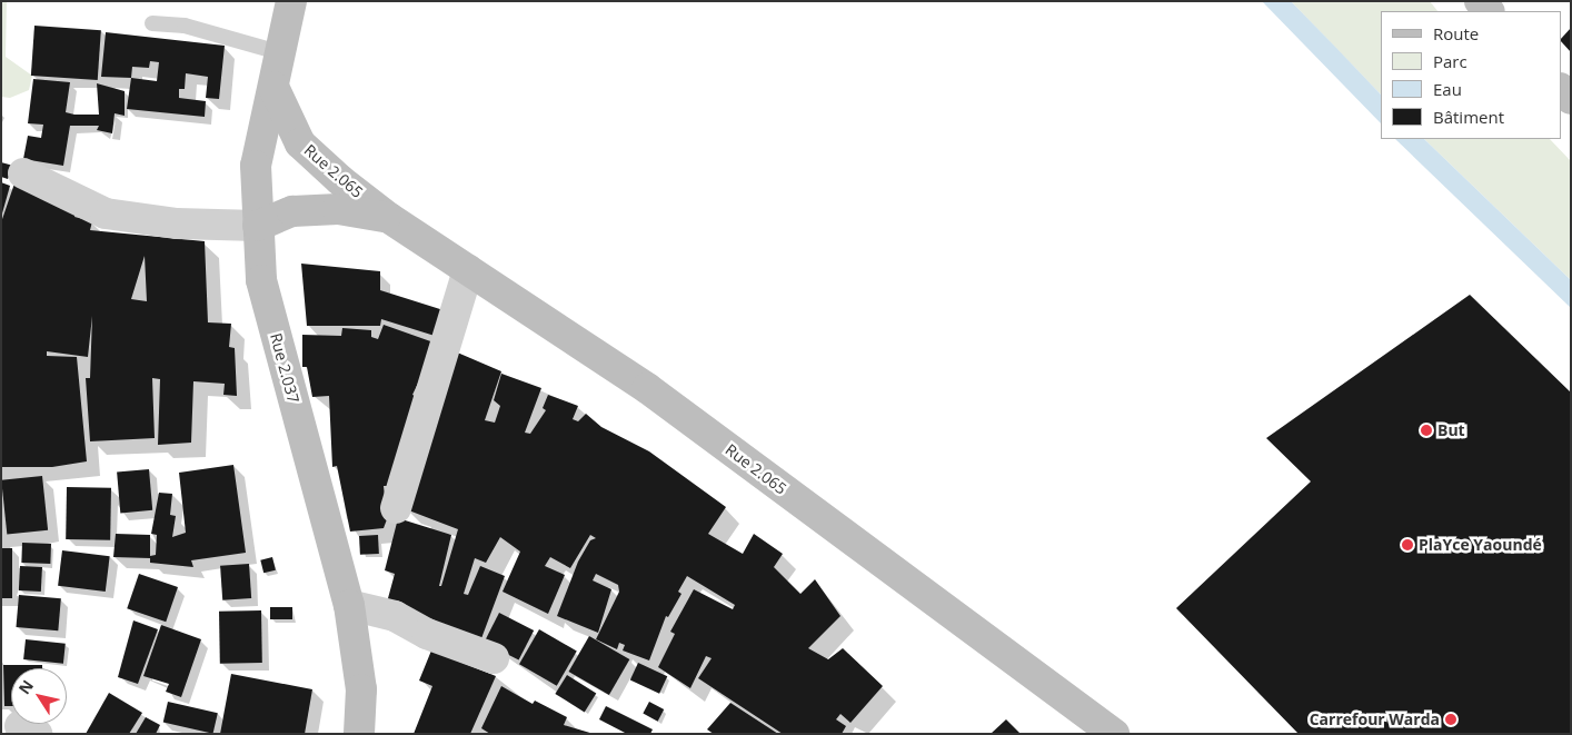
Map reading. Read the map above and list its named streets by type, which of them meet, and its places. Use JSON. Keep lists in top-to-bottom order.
{
  "streets": {
    "street": ["Rue 2.065", "Rue 2.037"]
  },
  "crossings": [
    ["Rue 2.065", "Rue 2.037"]
  ],
  "places": ["But", "PlaYce Yaoundé", "Carrefour Warda"],
  "legend": [
    "Route",
    "Parc",
    "Eau",
    "Bâtiment"
  ],
  "north": "top left"
}
